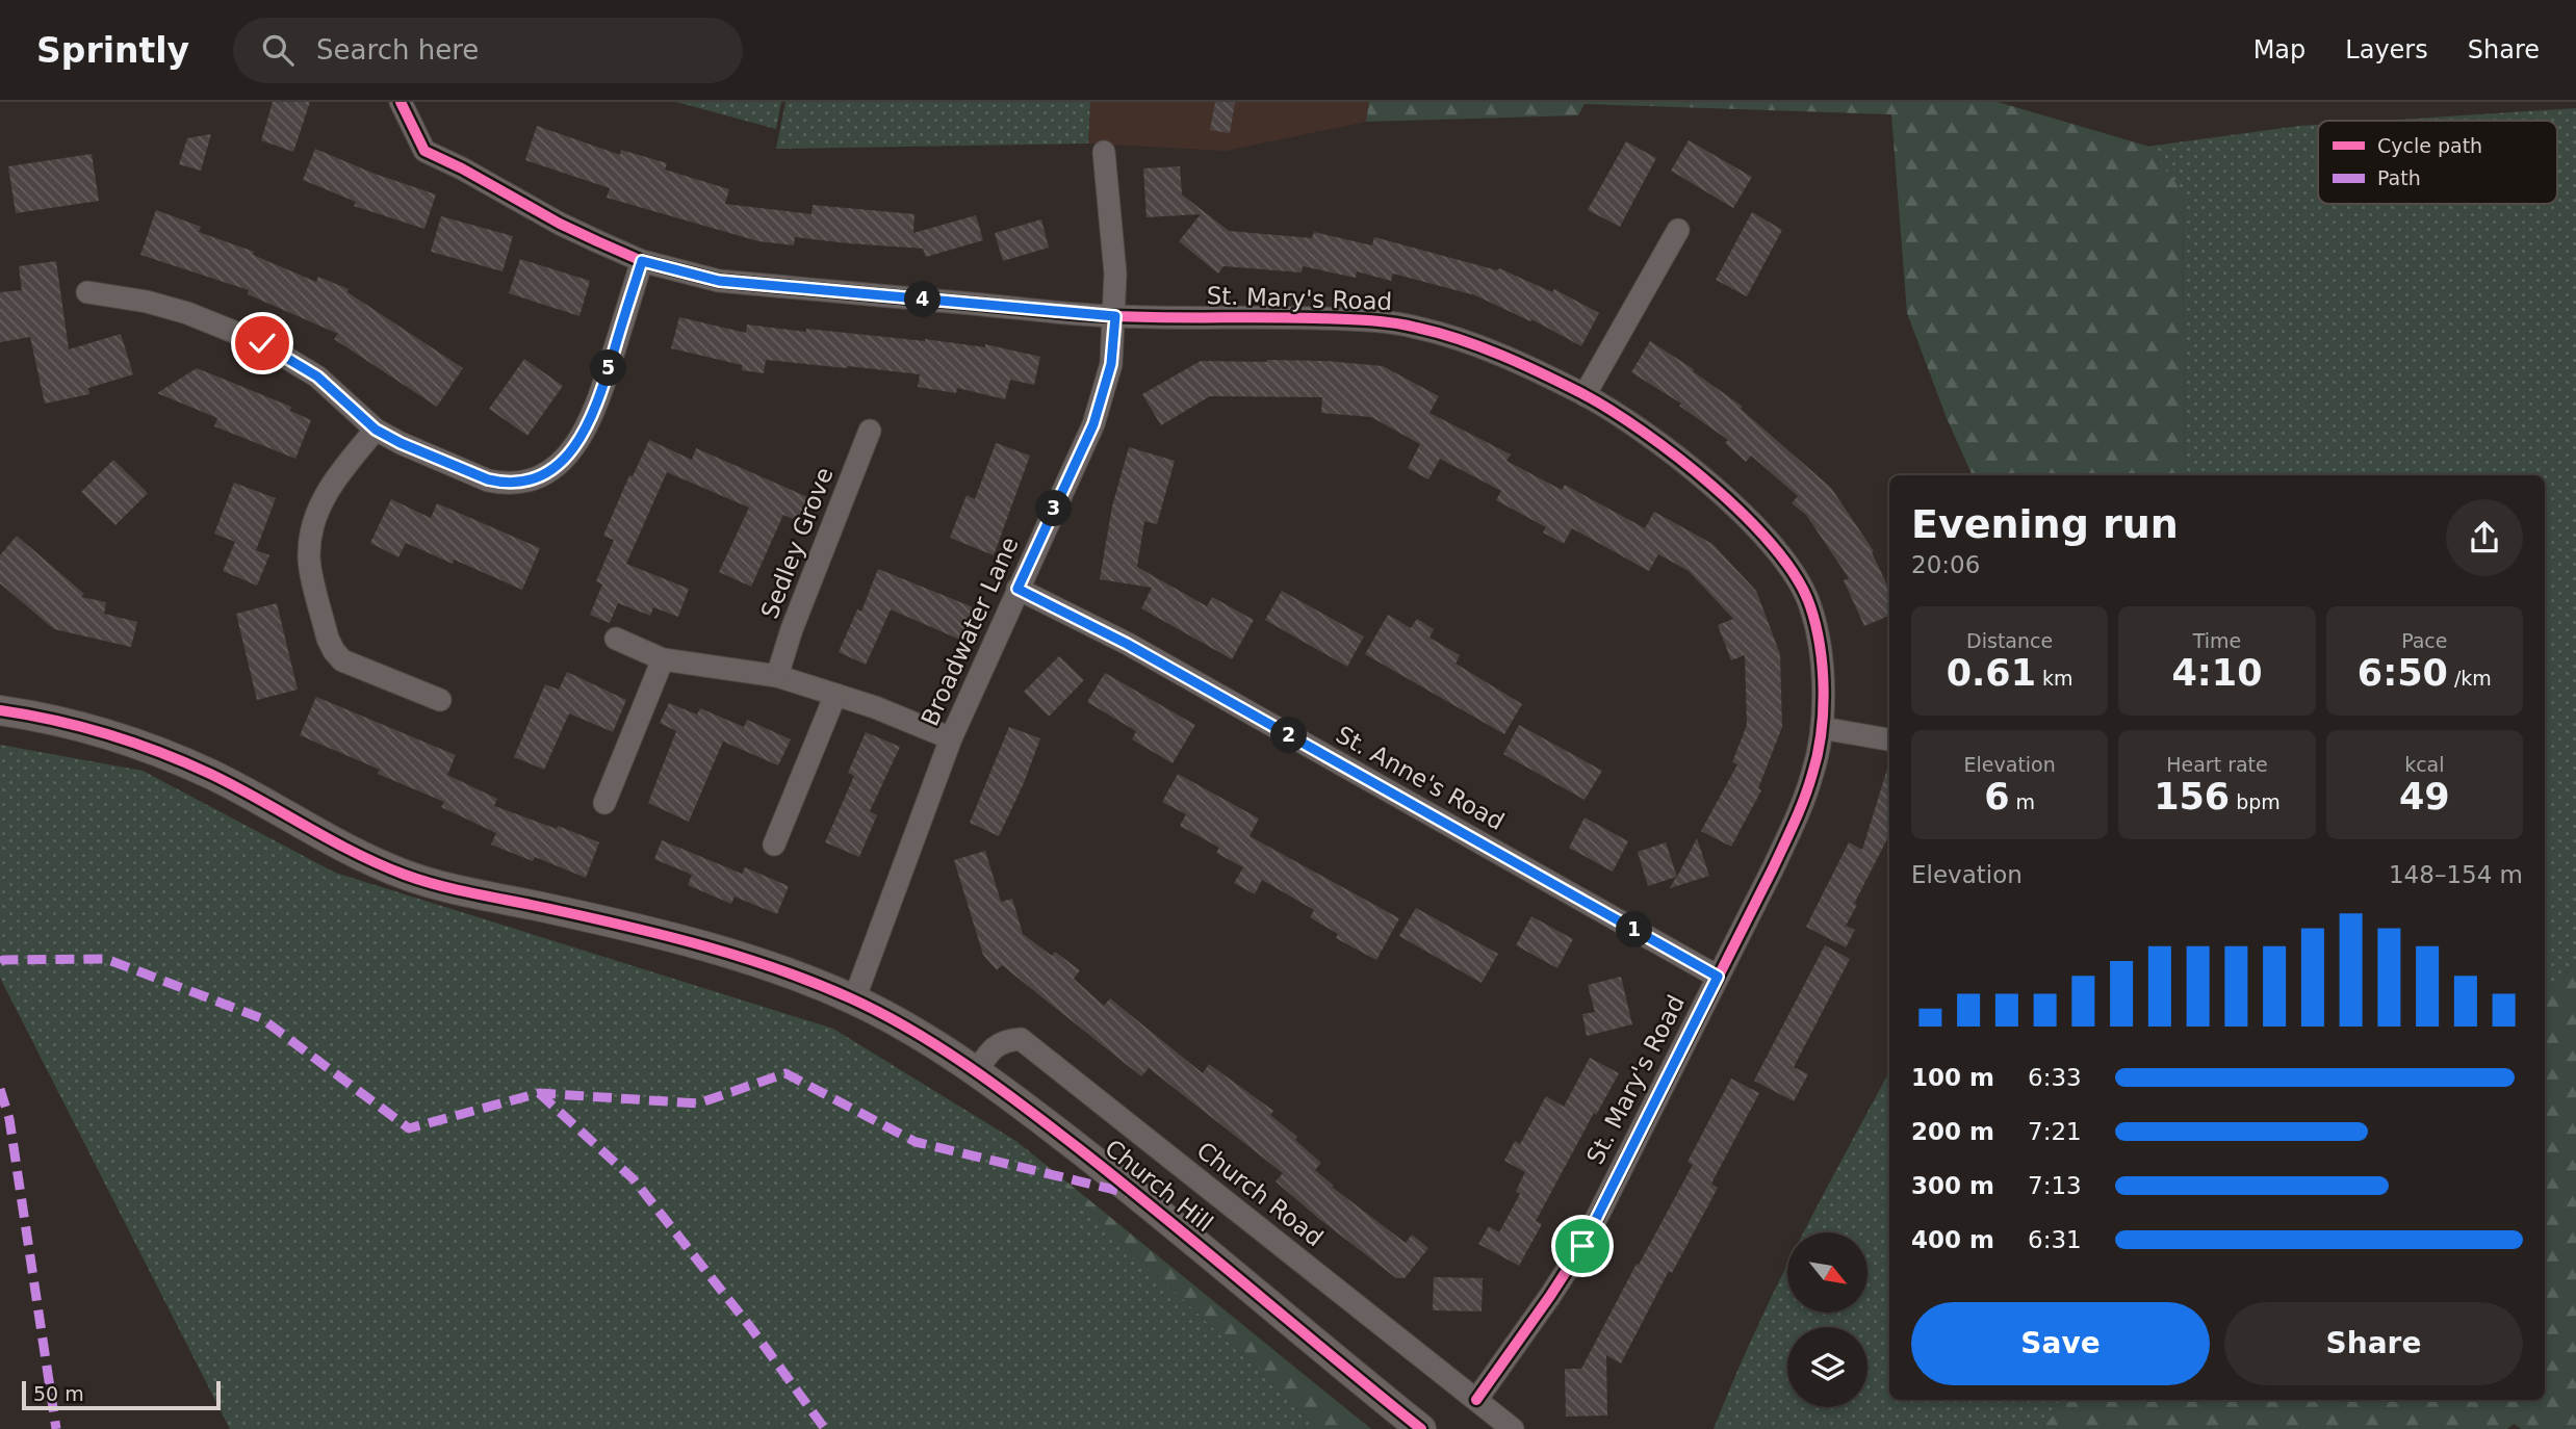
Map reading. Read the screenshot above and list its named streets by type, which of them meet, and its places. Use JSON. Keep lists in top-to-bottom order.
{
  "streets": {
    "street": [
      "St. Mary's Road",
      "Sedley Grove",
      "Broadwater Lane",
      "St. Anne's Road",
      "Church Hill",
      "Church Road"
    ]
  },
  "crossings": [
    ["St. Mary's Road", "Broadwater Lane"],
    ["St. Mary's Road", "St. Anne's Road"],
    ["St. Mary's Road", "Church Road"],
    ["Broadwater Lane", "St. Anne's Road"],
    ["Broadwater Lane", "Church Hill"],
    ["Church Hill", "Church Road"]
  ],
  "legend": ["Cycle path", "Path"],
  "scale_bar": "50 m",
  "north": "bottom right",
  "page": {
    "header": "Sprintly",
    "search": "Search here",
    "nav": ["Map", "Layers", "Share"],
    "pins": [
      "4",
      "5",
      "3",
      "2",
      "1"
    ],
    "heading": ["Evening run", "20:06"],
    "stats": [
      ["Distance", "0.61 km"],
      ["Time", "4:10"],
      ["Pace", "6:50 /km"],
      ["Elevation", "6 m"],
      ["Heart rate", "156 bpm"],
      ["kcal", "49"]
    ],
    "chart": ["Elevation", "148–154 m"],
    "list": [
      {
        "name": "100 m",
        "note": "6:33"
      },
      {
        "name": "200 m",
        "note": "7:21"
      },
      {
        "name": "300 m",
        "note": "7:13"
      },
      {
        "name": "400 m",
        "note": "6:31"
      }
    ],
    "buttons": ["Save", "Share"],
    "scale": "50 m"
  }
}
